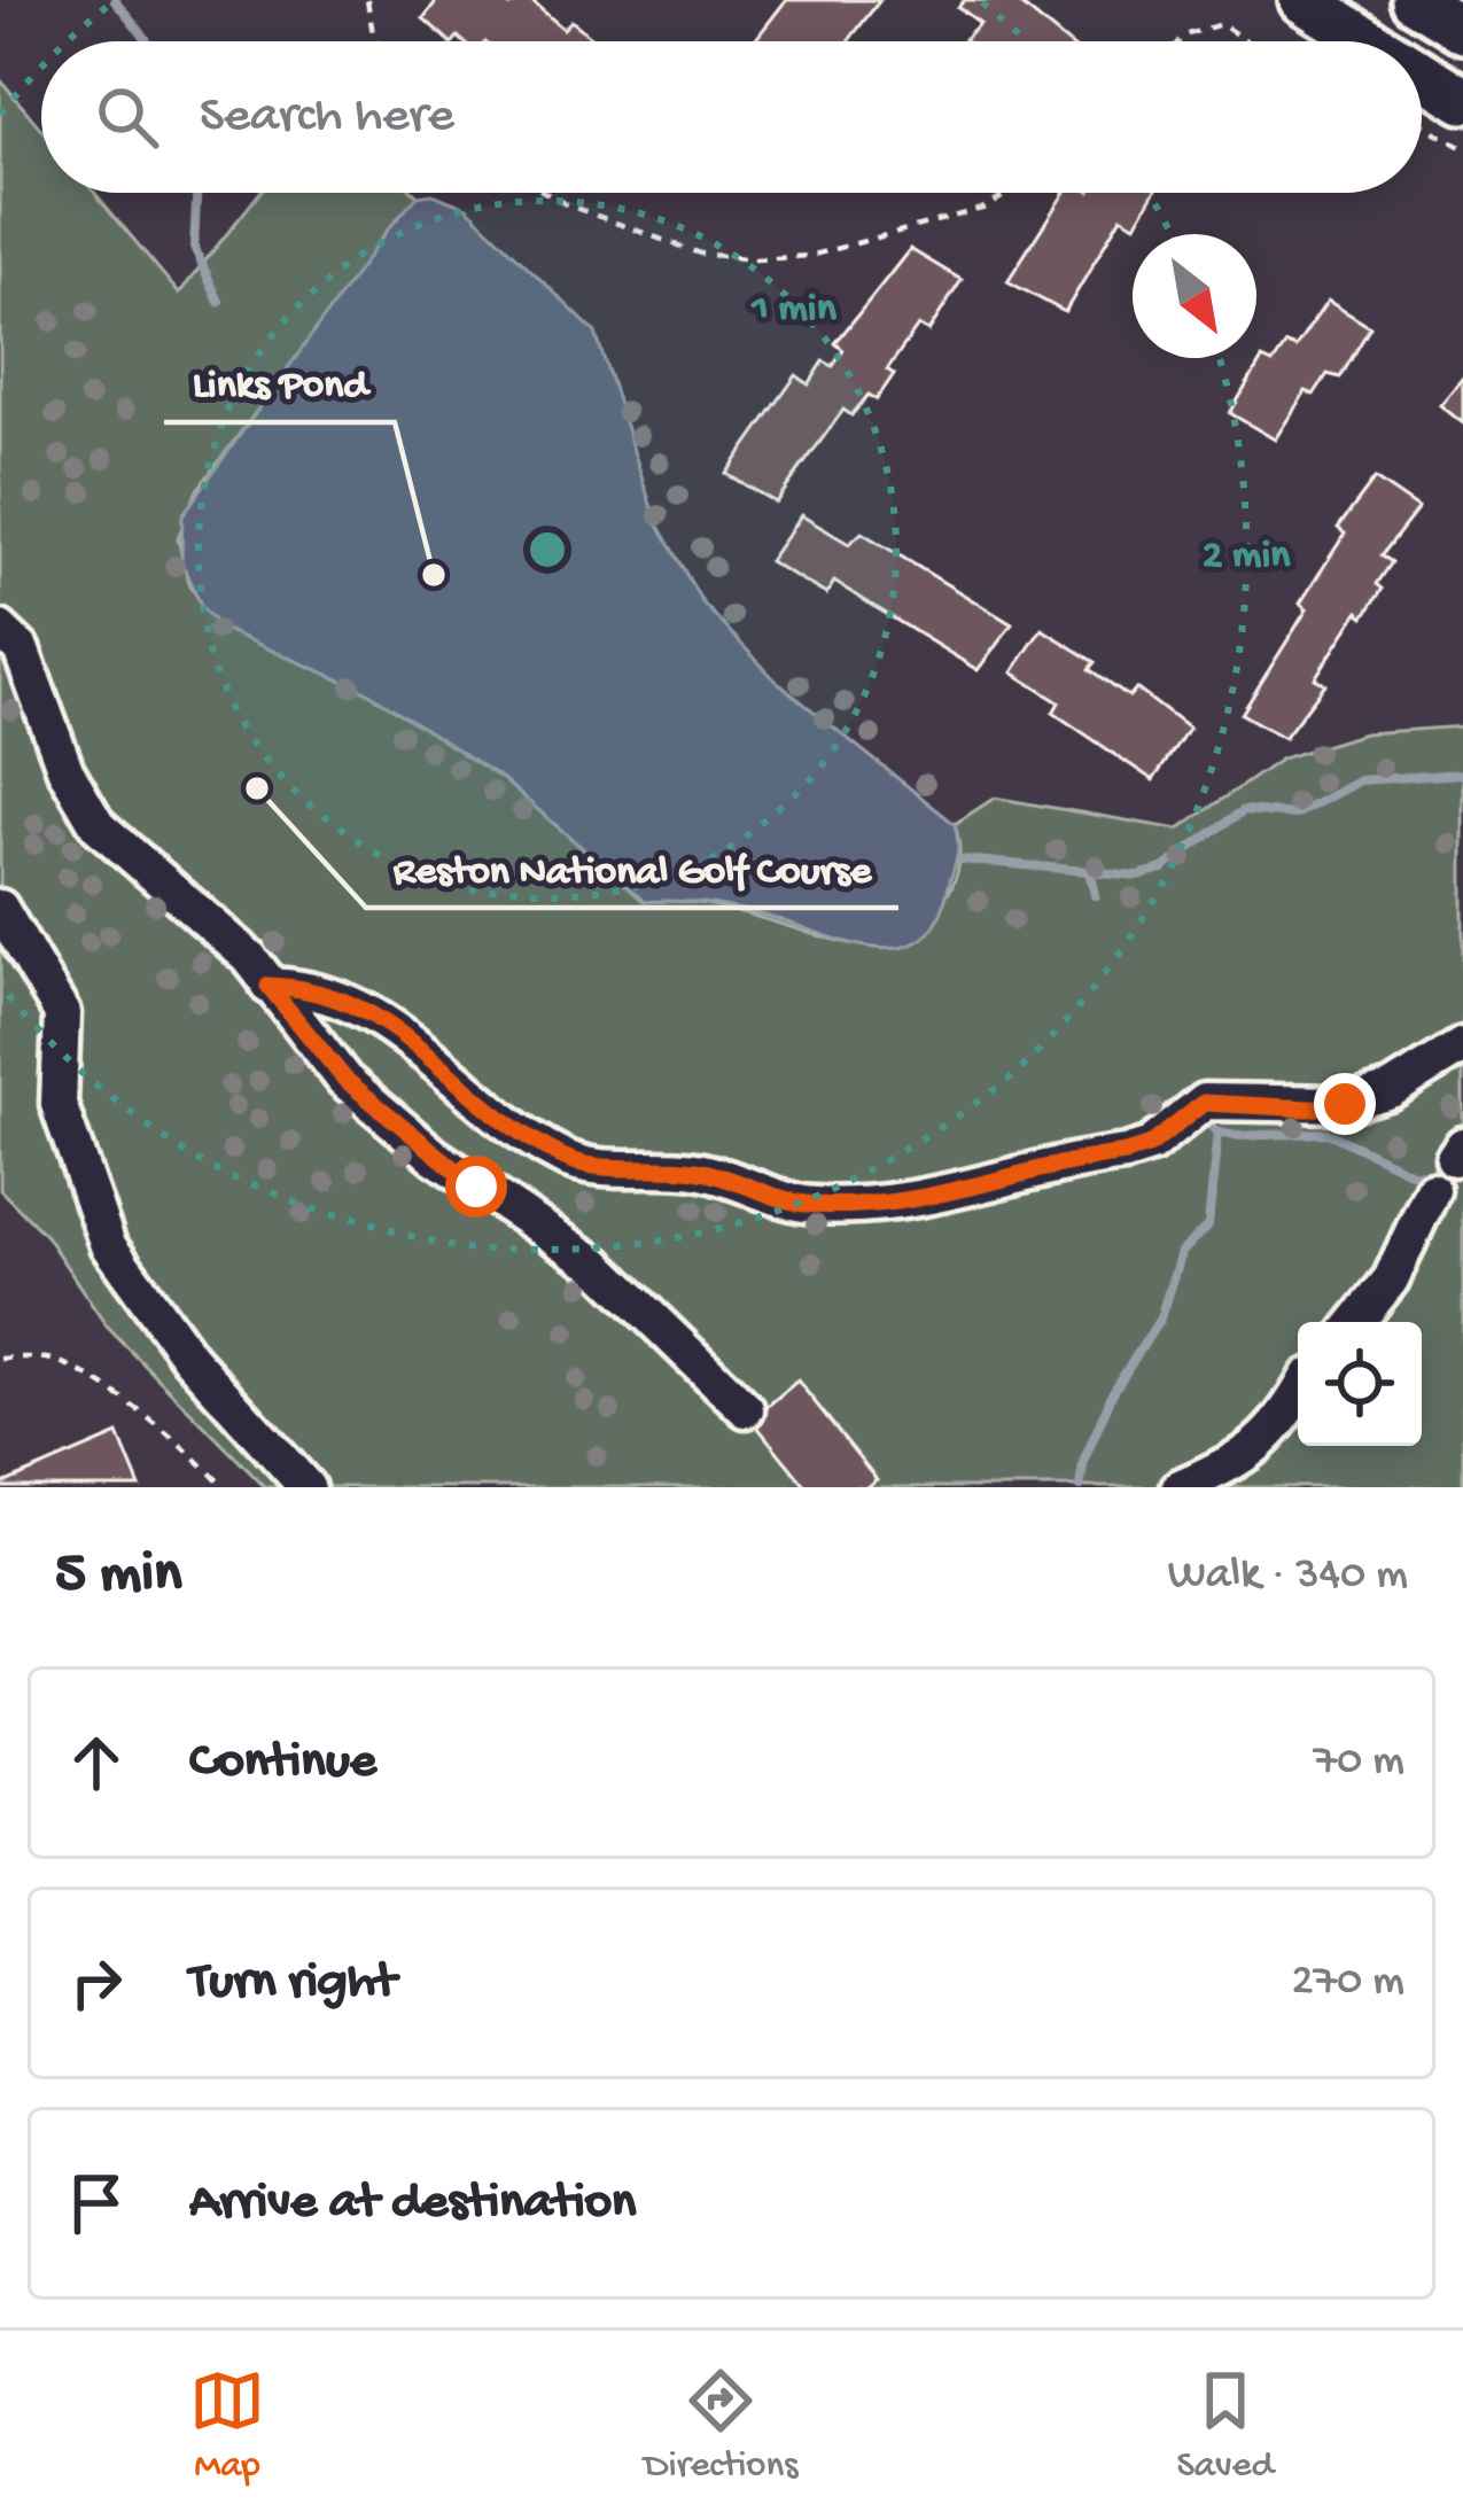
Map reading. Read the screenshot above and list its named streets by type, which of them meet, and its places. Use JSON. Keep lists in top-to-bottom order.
{
  "places": ["Links Pond", "Reston National Golf Course"],
  "north": "bottom right",
  "page": {
    "search": "Search here",
    "heading": ["5 min", "Walk · 340 m"],
    "list": [
      ["Continue", "70 m"],
      ["Turn right", "270 m"],
      "Arrive at destination"
    ],
    "nav": ["Map", "Directions", "Saved"]
  },
  "rings": ["1 min", "2 min"]
}
